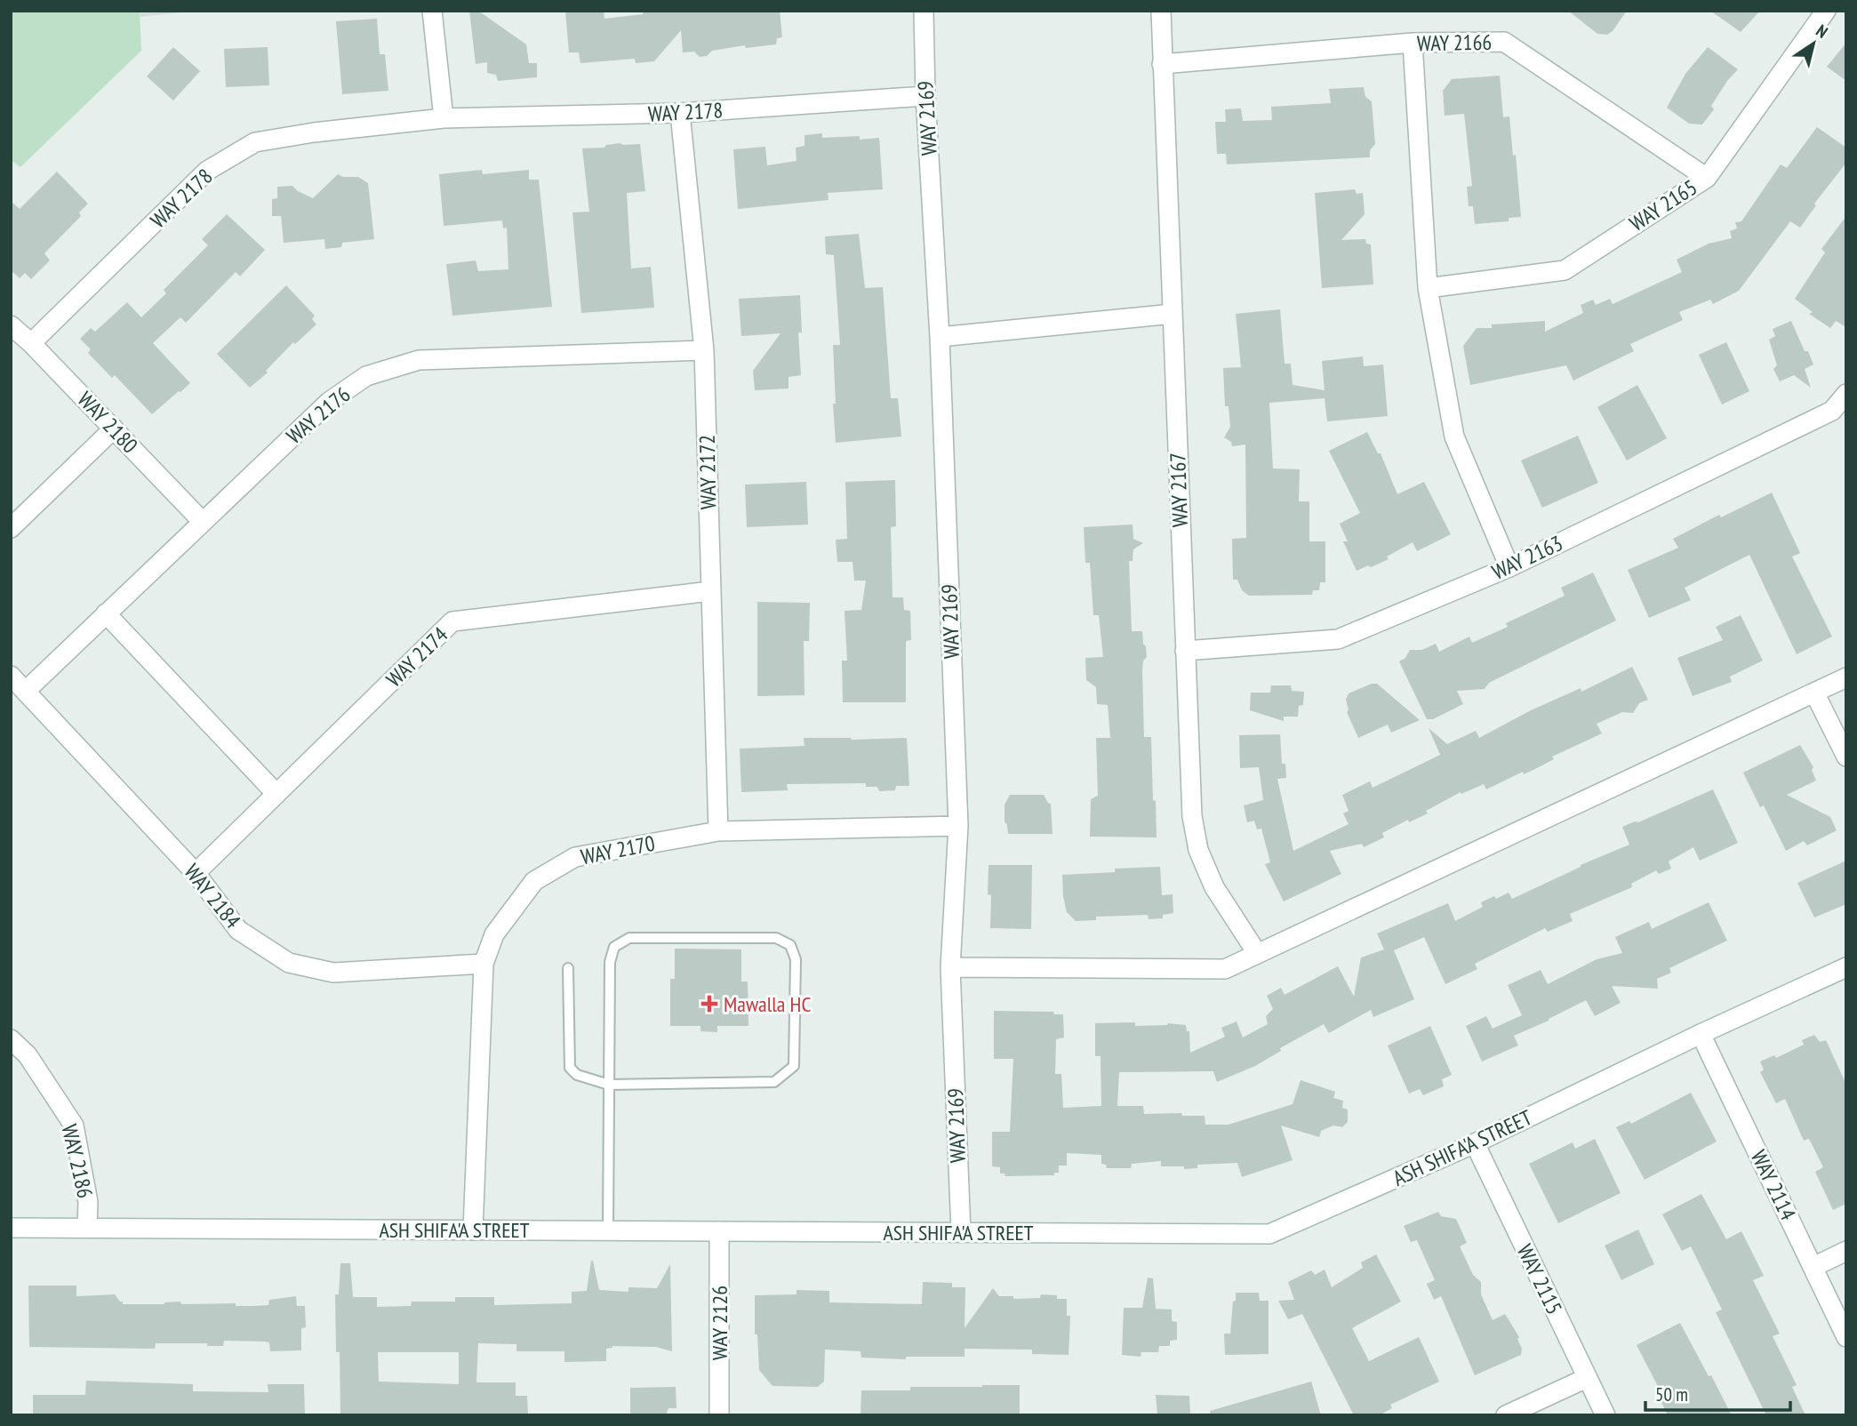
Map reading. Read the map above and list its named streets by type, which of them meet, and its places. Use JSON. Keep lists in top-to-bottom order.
{
  "streets": {
    "street": [
      "WAY 2166",
      "WAY 2178",
      "WAY 2169",
      "WAY 2165",
      "WAY 2176",
      "WAY 2180",
      "WAY 2172",
      "WAY 2167",
      "WAY 2163",
      "WAY 2174",
      "WAY 2170",
      "WAY 2184",
      "ASH SHIFA'A STREET",
      "WAY 2186",
      "WAY 2114",
      "WAY 2115",
      "WAY 2126"
    ]
  },
  "crossings": [
    ["WAY 2166", "WAY 2165"],
    ["WAY 2166", "WAY 2167"],
    ["WAY 2178", "WAY 2169"],
    ["WAY 2178", "WAY 2180"],
    ["WAY 2178", "WAY 2172"],
    ["WAY 2169", "WAY 2170"],
    ["WAY 2169", "ASH SHIFA'A STREET"],
    ["WAY 2176", "WAY 2180"],
    ["WAY 2176", "WAY 2172"],
    ["WAY 2176", "WAY 2184"],
    ["WAY 2172", "WAY 2174"],
    ["WAY 2172", "WAY 2170"],
    ["WAY 2167", "WAY 2163"],
    ["WAY 2174", "WAY 2184"],
    ["WAY 2170", "WAY 2184"],
    ["WAY 2170", "ASH SHIFA'A STREET"],
    ["ASH SHIFA'A STREET", "WAY 2186"],
    ["ASH SHIFA'A STREET", "WAY 2114"],
    ["ASH SHIFA'A STREET", "WAY 2115"],
    ["ASH SHIFA'A STREET", "WAY 2126"]
  ],
  "places": {
    "health": ["Mawalla HC"]
  },
  "scale_bar": "50 m",
  "north": "top right"
}
